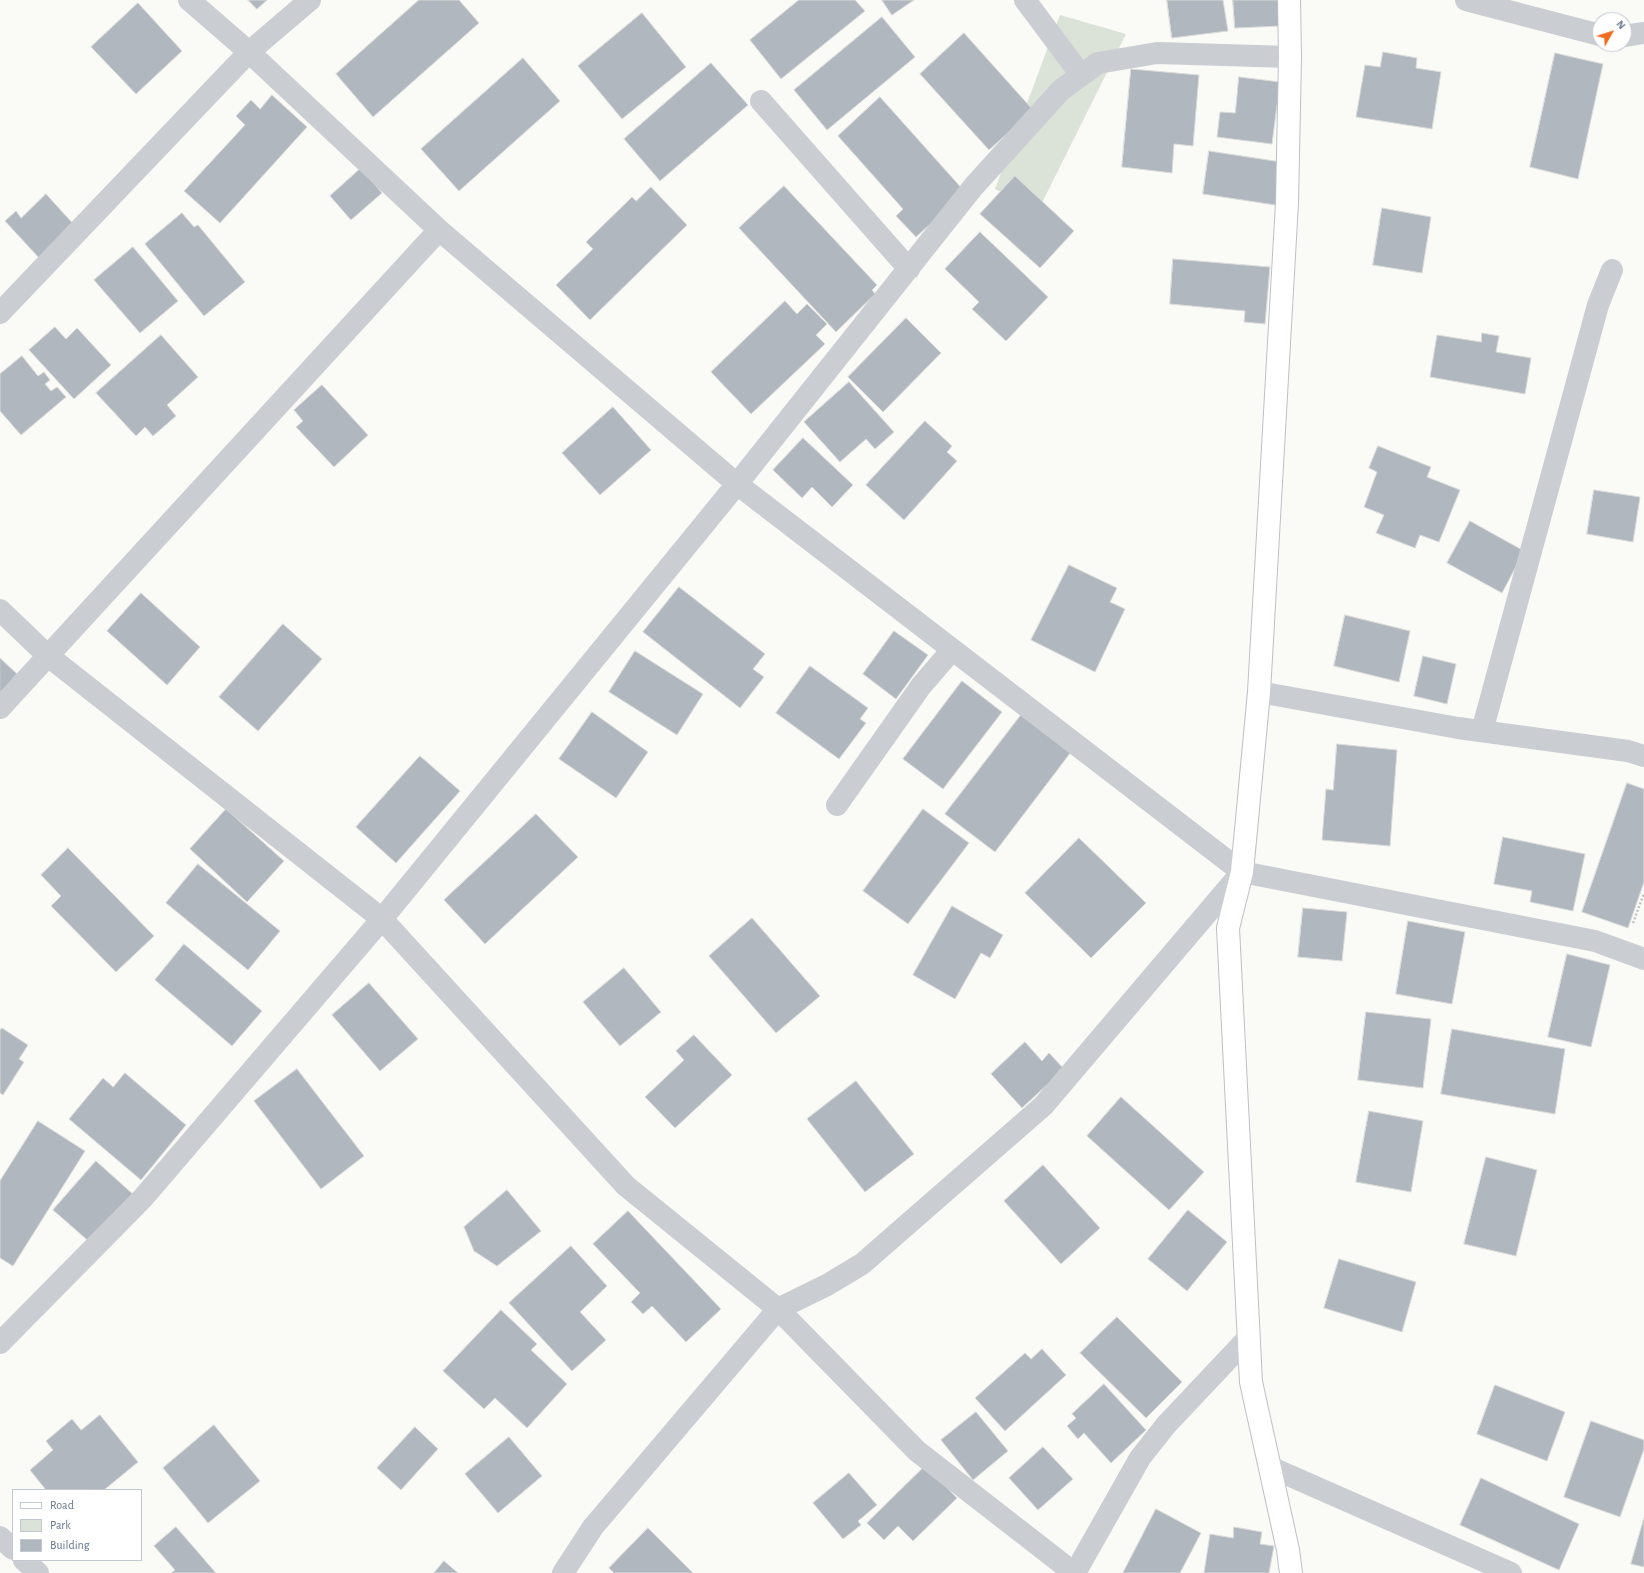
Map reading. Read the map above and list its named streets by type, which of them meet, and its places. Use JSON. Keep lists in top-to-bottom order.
{
  "legend": ["Road", "Park", "Building"],
  "north": "top right"
}
